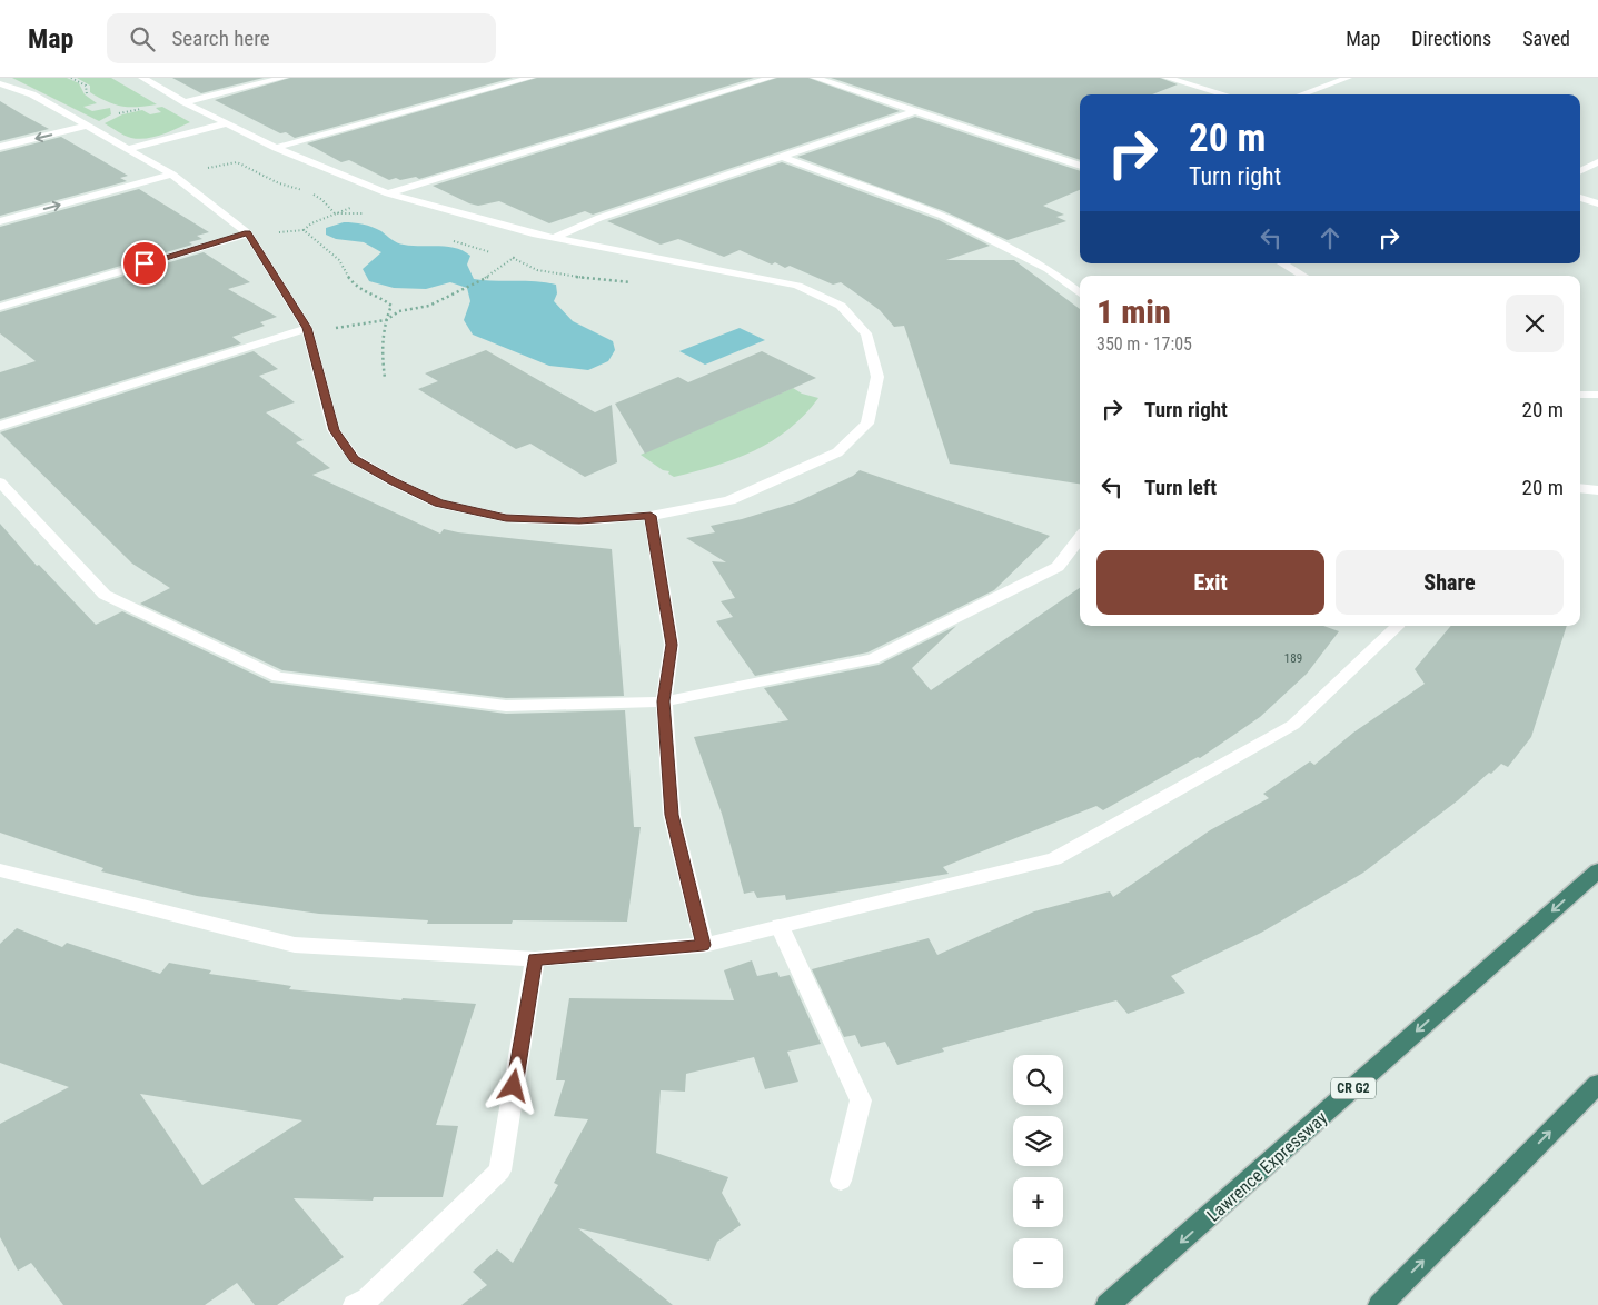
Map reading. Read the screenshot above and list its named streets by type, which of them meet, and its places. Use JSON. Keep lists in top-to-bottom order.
{
  "streets": {
    "highway": ["CR G2", "Lawrence Expressway"]
  },
  "one_way": ["Lawrence Expressway"],
  "house_numbers": ["189"],
  "page": {
    "header": "Map",
    "search": "Search here",
    "nav": ["Map", "Directions", "Saved"],
    "turn": ["20 m", "Turn right"],
    "heading": ["1 min", "350 m · 17:05"],
    "list": [
      {
        "name": "Turn right",
        "value": "20 m"
      },
      {
        "name": "Turn left",
        "value": "20 m"
      }
    ],
    "buttons": ["Exit", "Share"],
    "map_buttons": ["+", "−"]
  }
}
